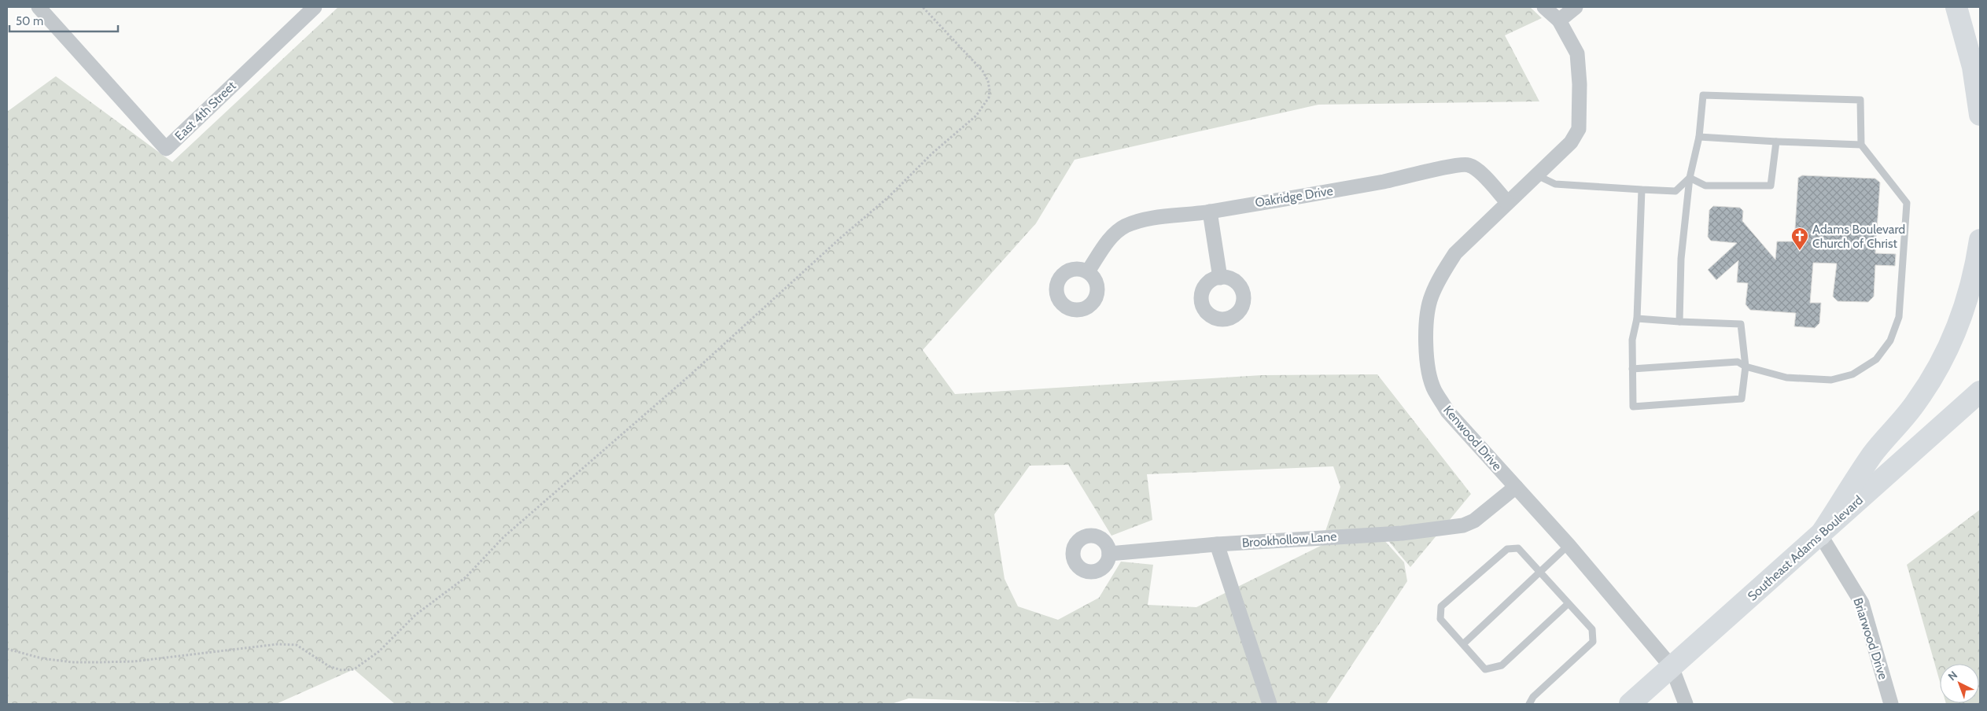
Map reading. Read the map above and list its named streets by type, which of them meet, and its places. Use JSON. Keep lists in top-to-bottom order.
{
  "streets": {
    "main road": ["Southeast Adams Boulevard"],
    "street": [
      "East 4th Street",
      "Oakridge Drive",
      "Kenwood Drive",
      "Brookhollow Lane",
      "Briarwood Drive"
    ]
  },
  "crossings": [
    ["Oakridge Drive", "Kenwood Drive"],
    ["Kenwood Drive", "Brookhollow Lane"],
    ["Kenwood Drive", "Southeast Adams Boulevard"],
    ["Southeast Adams Boulevard", "Briarwood Drive"]
  ],
  "places": {
    "church": ["Adams Boulevard Church of Christ"]
  },
  "scale_bar": "50 m",
  "north": "top left"
}
